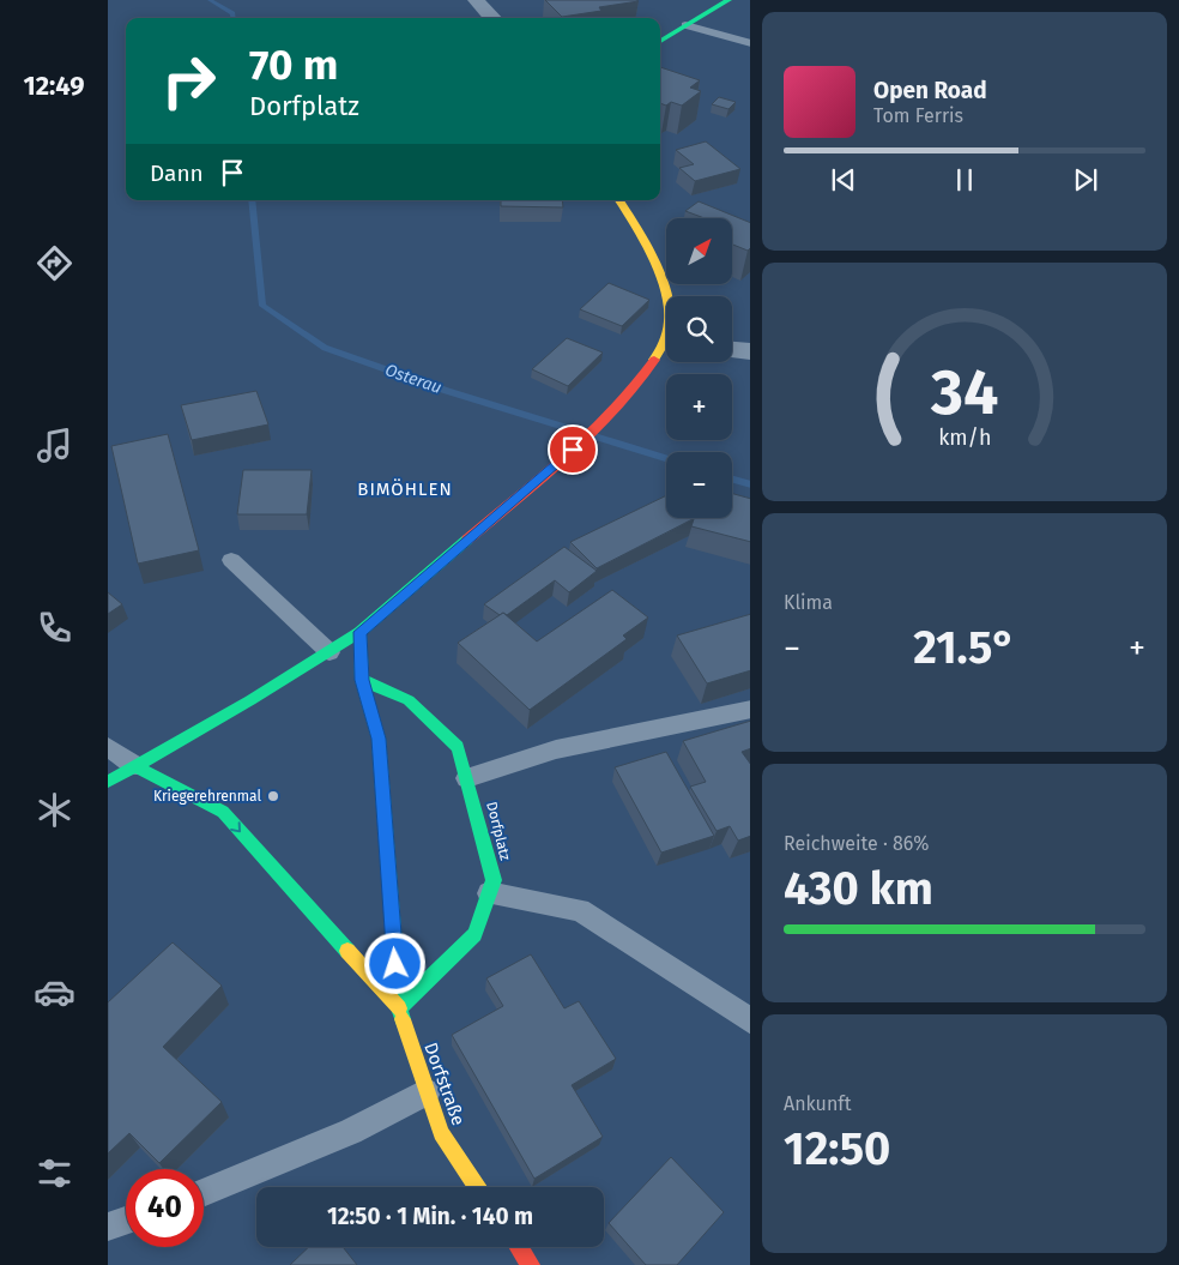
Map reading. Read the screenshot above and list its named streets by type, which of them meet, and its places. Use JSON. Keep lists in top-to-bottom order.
{
  "streets": {
    "street": ["Dorfplatz", "Dorfstraße"]
  },
  "crossings": [
    ["Dorfplatz", "Dorfstraße"]
  ],
  "districts": ["BIMÖHLEN"],
  "water": ["Osterau"],
  "places": ["Kriegerehrenmal"],
  "north": "top right",
  "page": {
    "tabs": "12:49",
    "turn": ["70 m", "Dorfplatz"],
    "song": ["Open Road", "Tom Ferris"],
    "then": "Dann",
    "map_buttons": ["+", "−"],
    "tile": [
      "Klima",
      ["Reichweite · 86%", "430 km"],
      ["Ankunft", "12:50"]
    ],
    "heat": ["−", "21.5°", "+"],
    "limit": "40",
    "trip": "12:50 · 1 Min. · 140 m",
    "gauge": ["34", "km/h"]
  }
}
